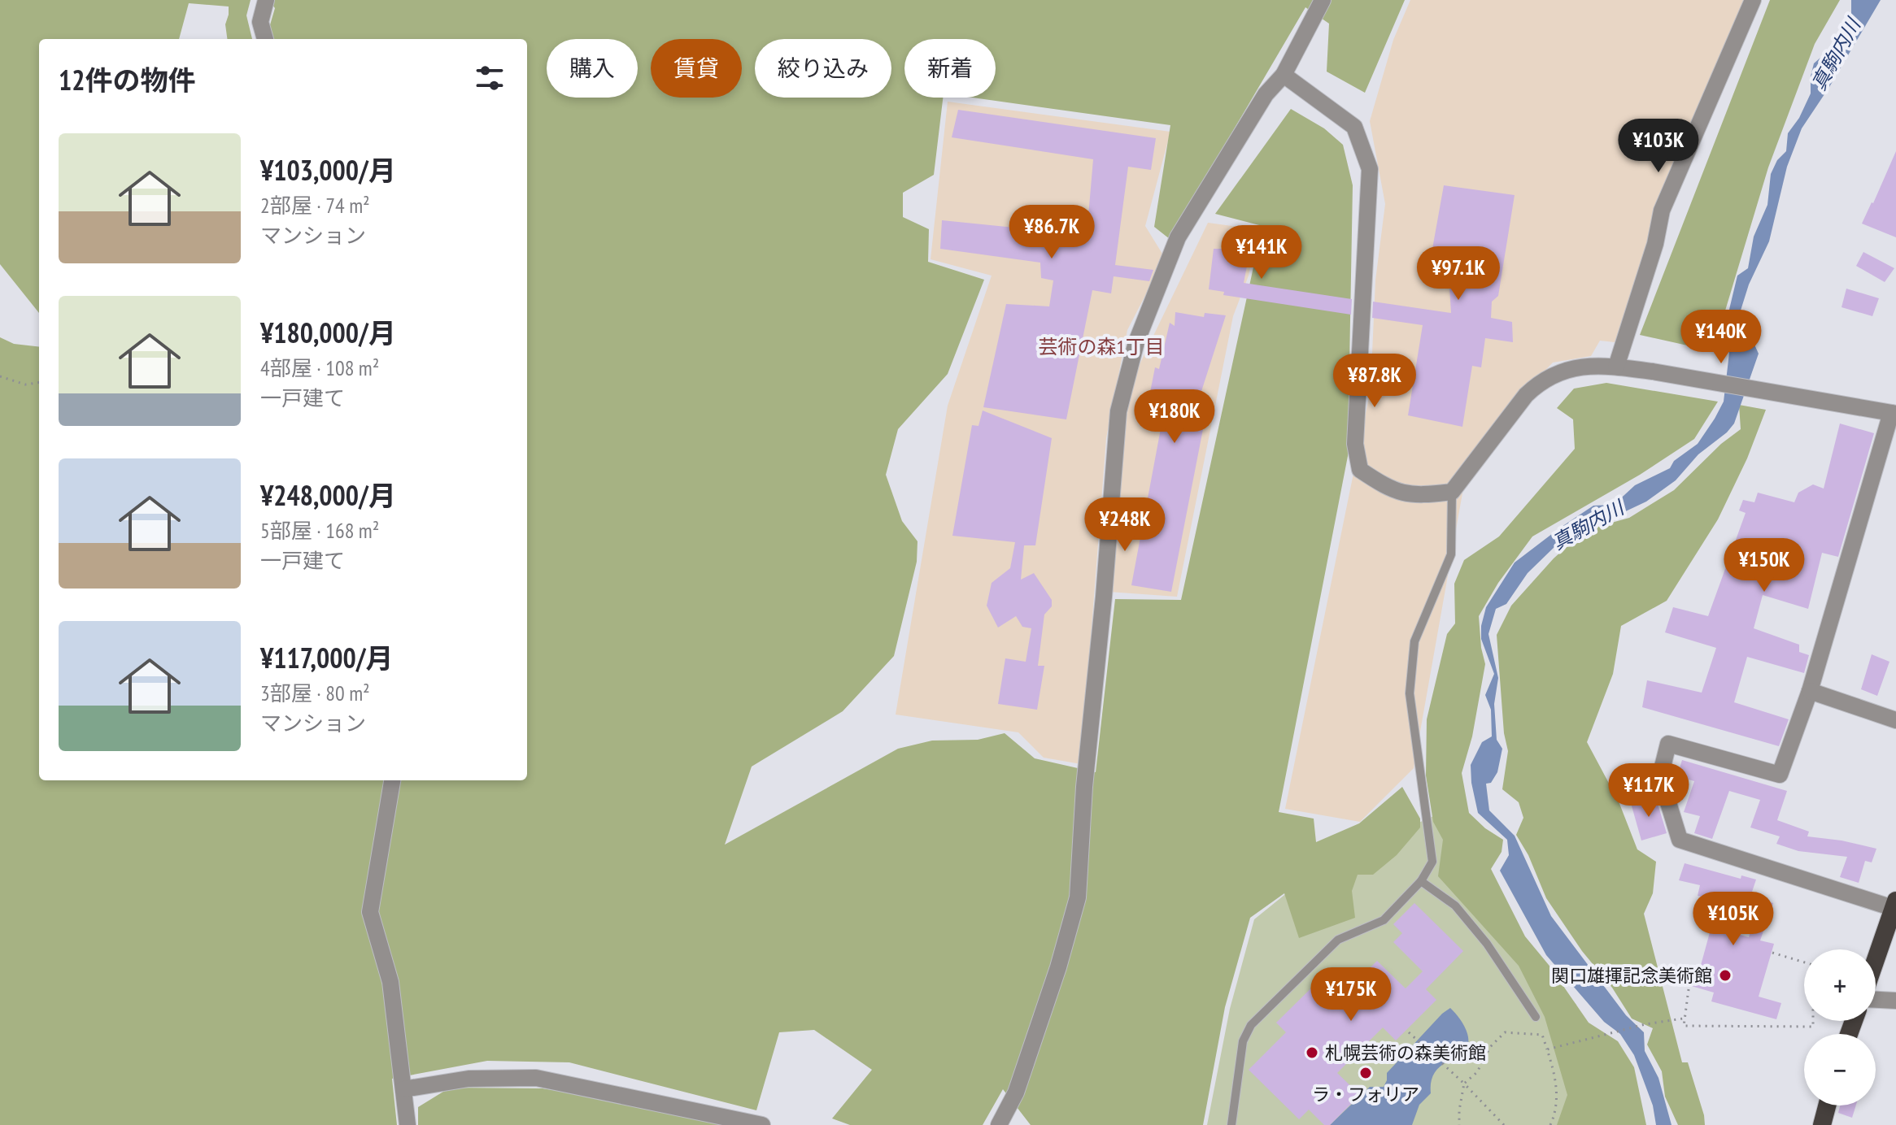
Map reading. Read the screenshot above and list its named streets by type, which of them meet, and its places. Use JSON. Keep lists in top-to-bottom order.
{
  "districts": ["芸術の森1丁目"],
  "water": ["真駒内川"],
  "places": ["関口雄揮記念美術館", "札幌芸術の森美術館", "ラ・フォリア"],
  "page": {
    "chip": [
      "購入",
      "賃貸",
      "絞り込み",
      "新着"
    ],
    "heading": "12件の物件",
    "list": [
      {
        "name": "¥103,000/月",
        "note": "2部屋 · 74 m² · マンション"
      },
      {
        "name": "¥180,000/月",
        "note": "4部屋 · 108 m² · 一戸建て"
      },
      {
        "name": "¥248,000/月",
        "note": "5部屋 · 168 m² · 一戸建て"
      },
      {
        "name": "¥117,000/月",
        "note": "3部屋 · 80 m² · マンション"
      }
    ],
    "price": [
      "¥103K",
      "¥86.7K",
      "¥141K",
      "¥97.1K",
      "¥140K",
      "¥87.8K",
      "¥180K",
      "¥248K",
      "¥150K",
      "¥117K",
      "¥105K",
      "¥175K"
    ],
    "map_buttons": ["+", "−"]
  }
}
